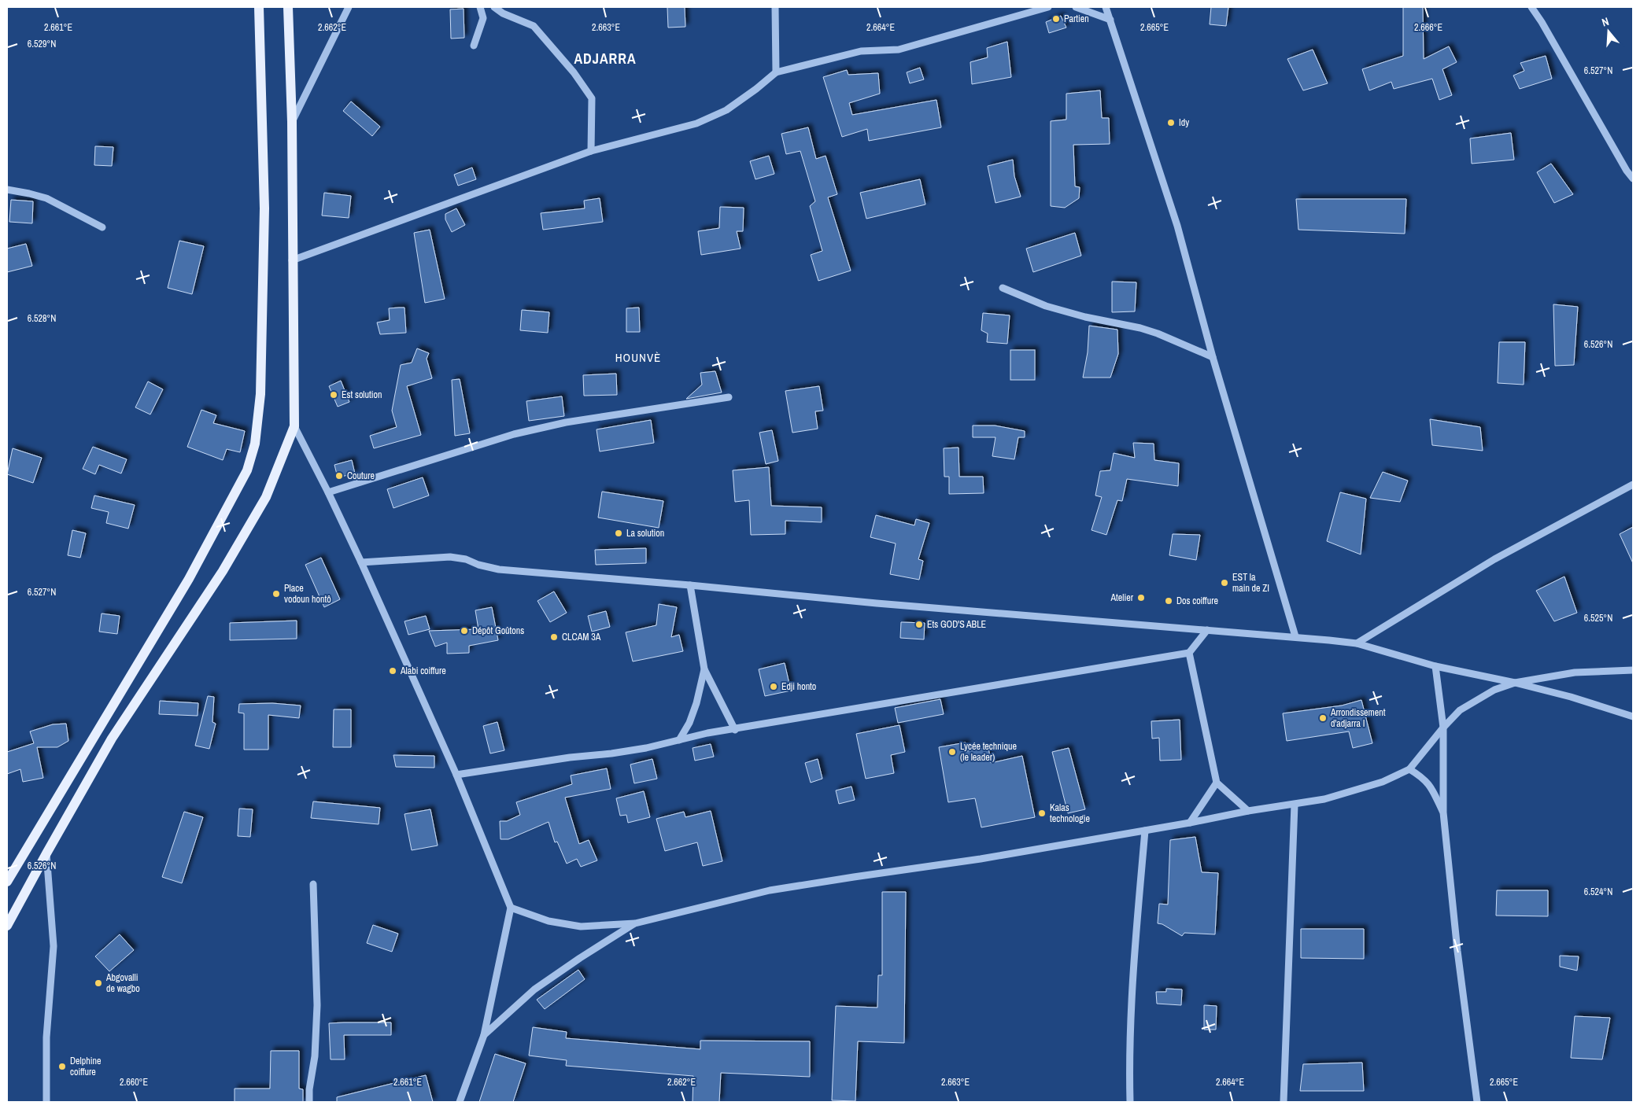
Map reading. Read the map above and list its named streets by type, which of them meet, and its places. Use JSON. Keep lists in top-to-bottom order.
{
  "districts": ["ADJARRA", "HOUNVÈ"],
  "places": [
    "Partien",
    "Idy",
    "Est solution",
    "Couture",
    "La solution",
    "EST la main de ZI",
    "Place vodoun hontô",
    "Atelier",
    "Dos coiffure",
    "Ets GOD'S ABLE",
    "Dépôt Goûtons",
    "CLCAM 3A",
    "Alabi coiffure",
    "Edji honto",
    "Arrondissement d'adjarra I",
    "Lycée technique (le leader)",
    "Kalas technologie",
    "Abgovalli de wagbo",
    "Delphine coiffure"
  ],
  "north": "top",
  "coordinates": [
    "2.661°E",
    "2.662°E",
    "2.663°E",
    "2.664°E",
    "2.665°E",
    "2.666°E",
    "6.529°N",
    "6.527°N",
    "6.528°N",
    "6.526°N",
    "6.525°N",
    "6.524°N",
    "2.660°E"
  ]
}
